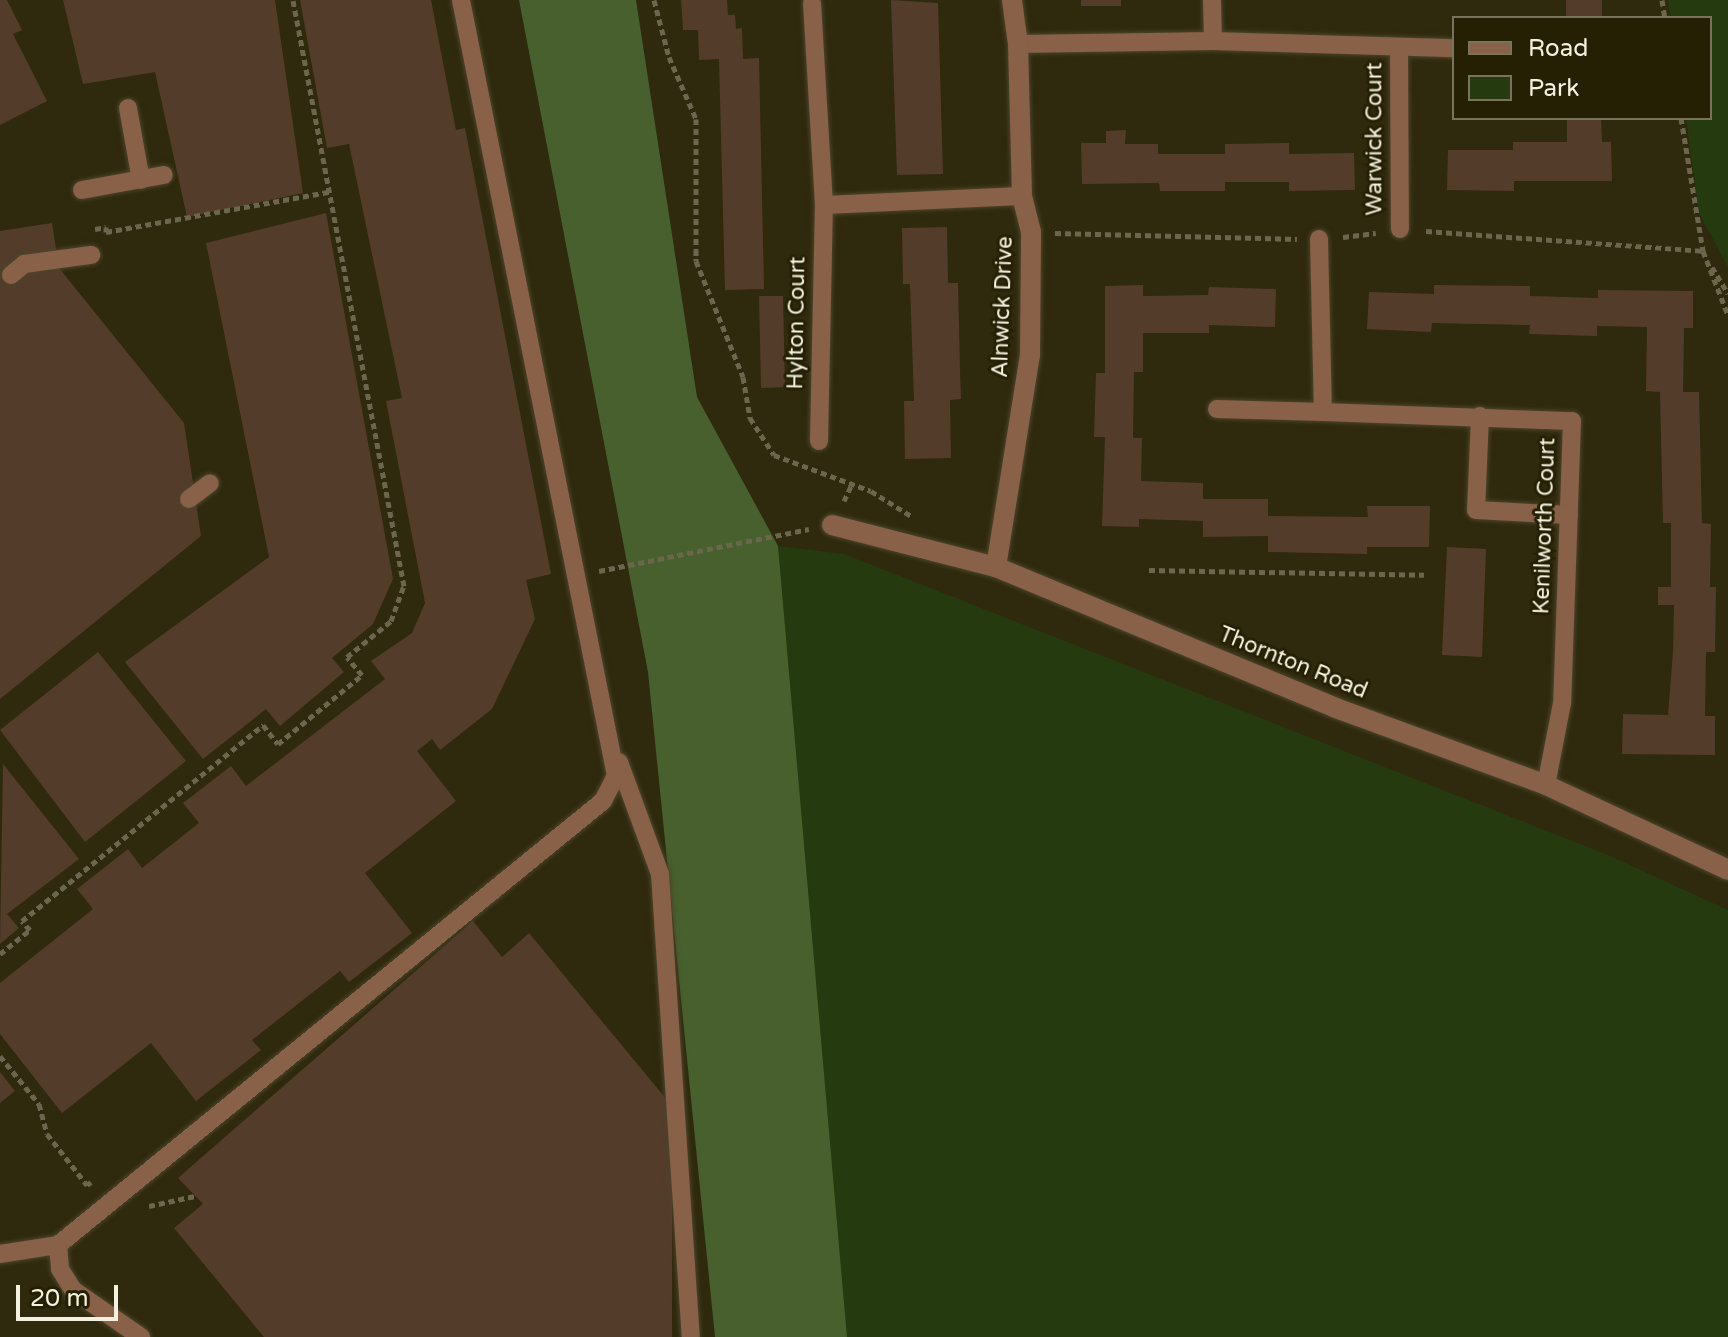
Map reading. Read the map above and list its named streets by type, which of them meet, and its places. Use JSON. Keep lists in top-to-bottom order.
{
  "streets": {
    "street": ["Alnwick Drive", "Thornton Road"],
    "lane": ["Warwick Court", "Hylton Court", "Kenilworth Court"]
  },
  "crossings": [
    ["Warwick Court", "Alnwick Drive"],
    ["Alnwick Drive", "Thornton Road"],
    ["Kenilworth Court", "Thornton Road"]
  ],
  "legend": ["Road", "Park"],
  "scale_bar": "20 m"
}
